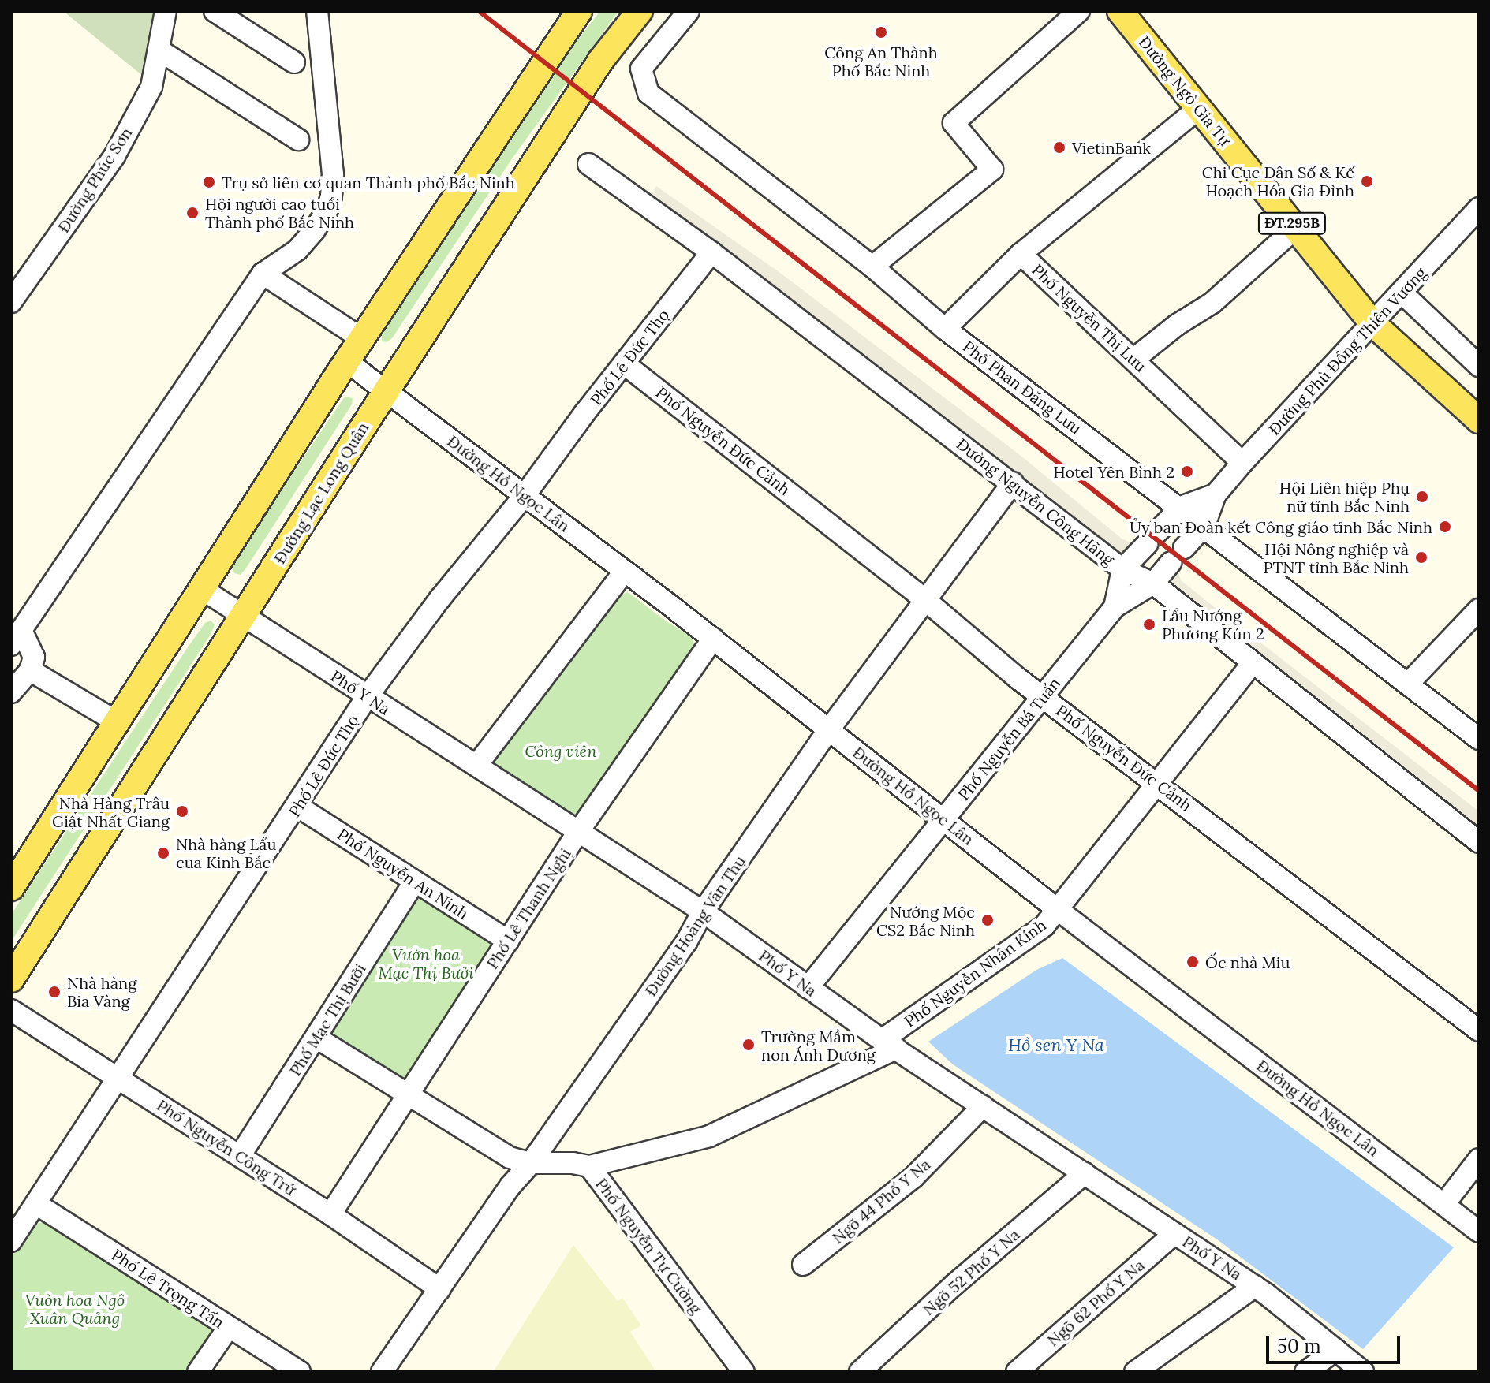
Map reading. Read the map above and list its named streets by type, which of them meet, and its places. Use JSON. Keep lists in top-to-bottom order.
{
  "streets": {
    "main road": ["Đường Ngô Gia Tự", "ĐT.295B", "Đường Lạc Long Quân"],
    "street": [
      "Đường Phúc Sơn",
      "Phố Nguyễn Thị Lưu",
      "Đường Phù Đổng Thiên Vương",
      "Phố Lê Đức Thọ",
      "Phố Phan Đăng Lưu",
      "Phố Nguyễn Đức Cảnh",
      "Đường Hồ Ngọc Lân",
      "Đường Nguyễn Công Hãng",
      "Phố Y Na",
      "Phố Nguyễn Bá Tuấn",
      "Phố Nguyễn An Ninh",
      "Phố Lê Thanh Nghị",
      "Đường Hoàng Văn Thụ",
      "Phố Nguyễn Nhân Kính",
      "Phố Mạc Thị Bưởi",
      "Phố Nguyễn Công Trứ",
      "Ngõ 44 Phố Y Na",
      "Phố Nguyễn Tự Cường",
      "Ngõ 52 Phố Y Na",
      "Phố Lê Trọng Tấn",
      "Ngõ 62 Phố Y Na"
    ]
  },
  "crossings": [
    ["Đường Ngô Gia Tự", "Phố Nguyễn Thị Lưu"],
    ["Đường Ngô Gia Tự", "Đường Phù Đổng Thiên Vương"],
    ["Phố Nguyễn Thị Lưu", "Đường Phù Đổng Thiên Vương"],
    ["Đường Phù Đổng Thiên Vương", "Phố Phan Đăng Lưu"],
    ["Đường Phù Đổng Thiên Vương", "Đường Nguyễn Công Hãng"],
    ["Đường Phù Đổng Thiên Vương", "Phố Nguyễn Bá Tuấn"],
    ["Phố Lê Đức Thọ", "Phố Nguyễn Đức Cảnh"],
    ["Phố Lê Đức Thọ", "Đường Hồ Ngọc Lân"],
    ["Phố Lê Đức Thọ", "Đường Nguyễn Công Hãng"],
    ["Phố Lê Đức Thọ", "Phố Y Na"],
    ["Phố Lê Đức Thọ", "Phố Nguyễn An Ninh"],
    ["Phố Lê Đức Thọ", "Phố Nguyễn Công Trứ"],
    ["Phố Lê Đức Thọ", "Phố Lê Trọng Tấn"],
    ["Phố Nguyễn Đức Cảnh", "Phố Nguyễn Bá Tuấn"],
    ["Phố Nguyễn Đức Cảnh", "Đường Hoàng Văn Thụ"],
    ["Phố Nguyễn Đức Cảnh", "Phố Nguyễn Nhân Kính"],
    ["Đường Hồ Ngọc Lân", "Đường Lạc Long Quân"],
    ["Đường Hồ Ngọc Lân", "Phố Nguyễn Bá Tuấn"],
    ["Đường Hồ Ngọc Lân", "Phố Lê Thanh Nghị"],
    ["Đường Hồ Ngọc Lân", "Đường Hoàng Văn Thụ"],
    ["Đường Hồ Ngọc Lân", "Phố Nguyễn Nhân Kính"],
    ["Đường Lạc Long Quân", "Phố Y Na"],
    ["Đường Nguyễn Công Hãng", "Đường Hoàng Văn Thụ"],
    ["Đường Nguyễn Công Hãng", "Phố Nguyễn Nhân Kính"],
    ["Phố Y Na", "Phố Nguyễn Bá Tuấn"],
    ["Phố Y Na", "Phố Lê Thanh Nghị"],
    ["Phố Y Na", "Đường Hoàng Văn Thụ"],
    ["Phố Y Na", "Phố Nguyễn Nhân Kính"],
    ["Phố Y Na", "Ngõ 44 Phố Y Na"],
    ["Phố Y Na", "Ngõ 52 Phố Y Na"],
    ["Phố Y Na", "Ngõ 62 Phố Y Na"],
    ["Phố Nguyễn An Ninh", "Phố Lê Thanh Nghị"],
    ["Phố Nguyễn An Ninh", "Phố Mạc Thị Bưởi"],
    ["Phố Lê Thanh Nghị", "Phố Nguyễn Công Trứ"],
    ["Phố Lê Thanh Nghị", "Phố Nguyễn Tự Cường"],
    ["Đường Hoàng Văn Thụ", "Phố Nguyễn Công Trứ"],
    ["Đường Hoàng Văn Thụ", "Phố Nguyễn Tự Cường"],
    ["Phố Nguyễn Nhân Kính", "Phố Nguyễn Tự Cường"],
    ["Phố Mạc Thị Bưởi", "Phố Nguyễn Công Trứ"],
    ["Phố Mạc Thị Bưởi", "Phố Nguyễn Tự Cường"]
  ],
  "water": ["Hồ sen Y Na"],
  "parks": ["Công viên", "Vườn hoa Mạc Thị Bưởi", "Vuòn hoa Ngô Xuân Quảng"],
  "places": [
    "Công An Thành Phố Bắc Ninh",
    "VietinBank",
    "Chi Cục Dân Số & Kế Hoạch Hóa Gia Đình",
    "Trụ sở liên cơ quan Thành phố Bắc Ninh",
    "Hội người cao tuổi Thành phố Bắc Ninh",
    "Hotel Yên Bình 2",
    "Hội Liên hiệp Phụ nữ tỉnh Bắc Ninh",
    "Ủy ban Đoàn kết Công giáo tỉnh Bắc Ninh",
    "Hội Nông nghiệp và PTNT tỉnh Bắc Ninh",
    "Lẩu Nướng Phương Kún 2",
    "Nhà Hàng Trâu Giật Nhất Giang",
    "Nhà hàng Lẩu cua Kinh Bắc",
    "Nướng Mộc CS2 Bắc Ninh",
    "Ốc nhà Miu",
    "Nhà hàng Bia Vàng",
    "Trường Mầm non Ánh Dương"
  ],
  "scale_bar": "50 m"
}
